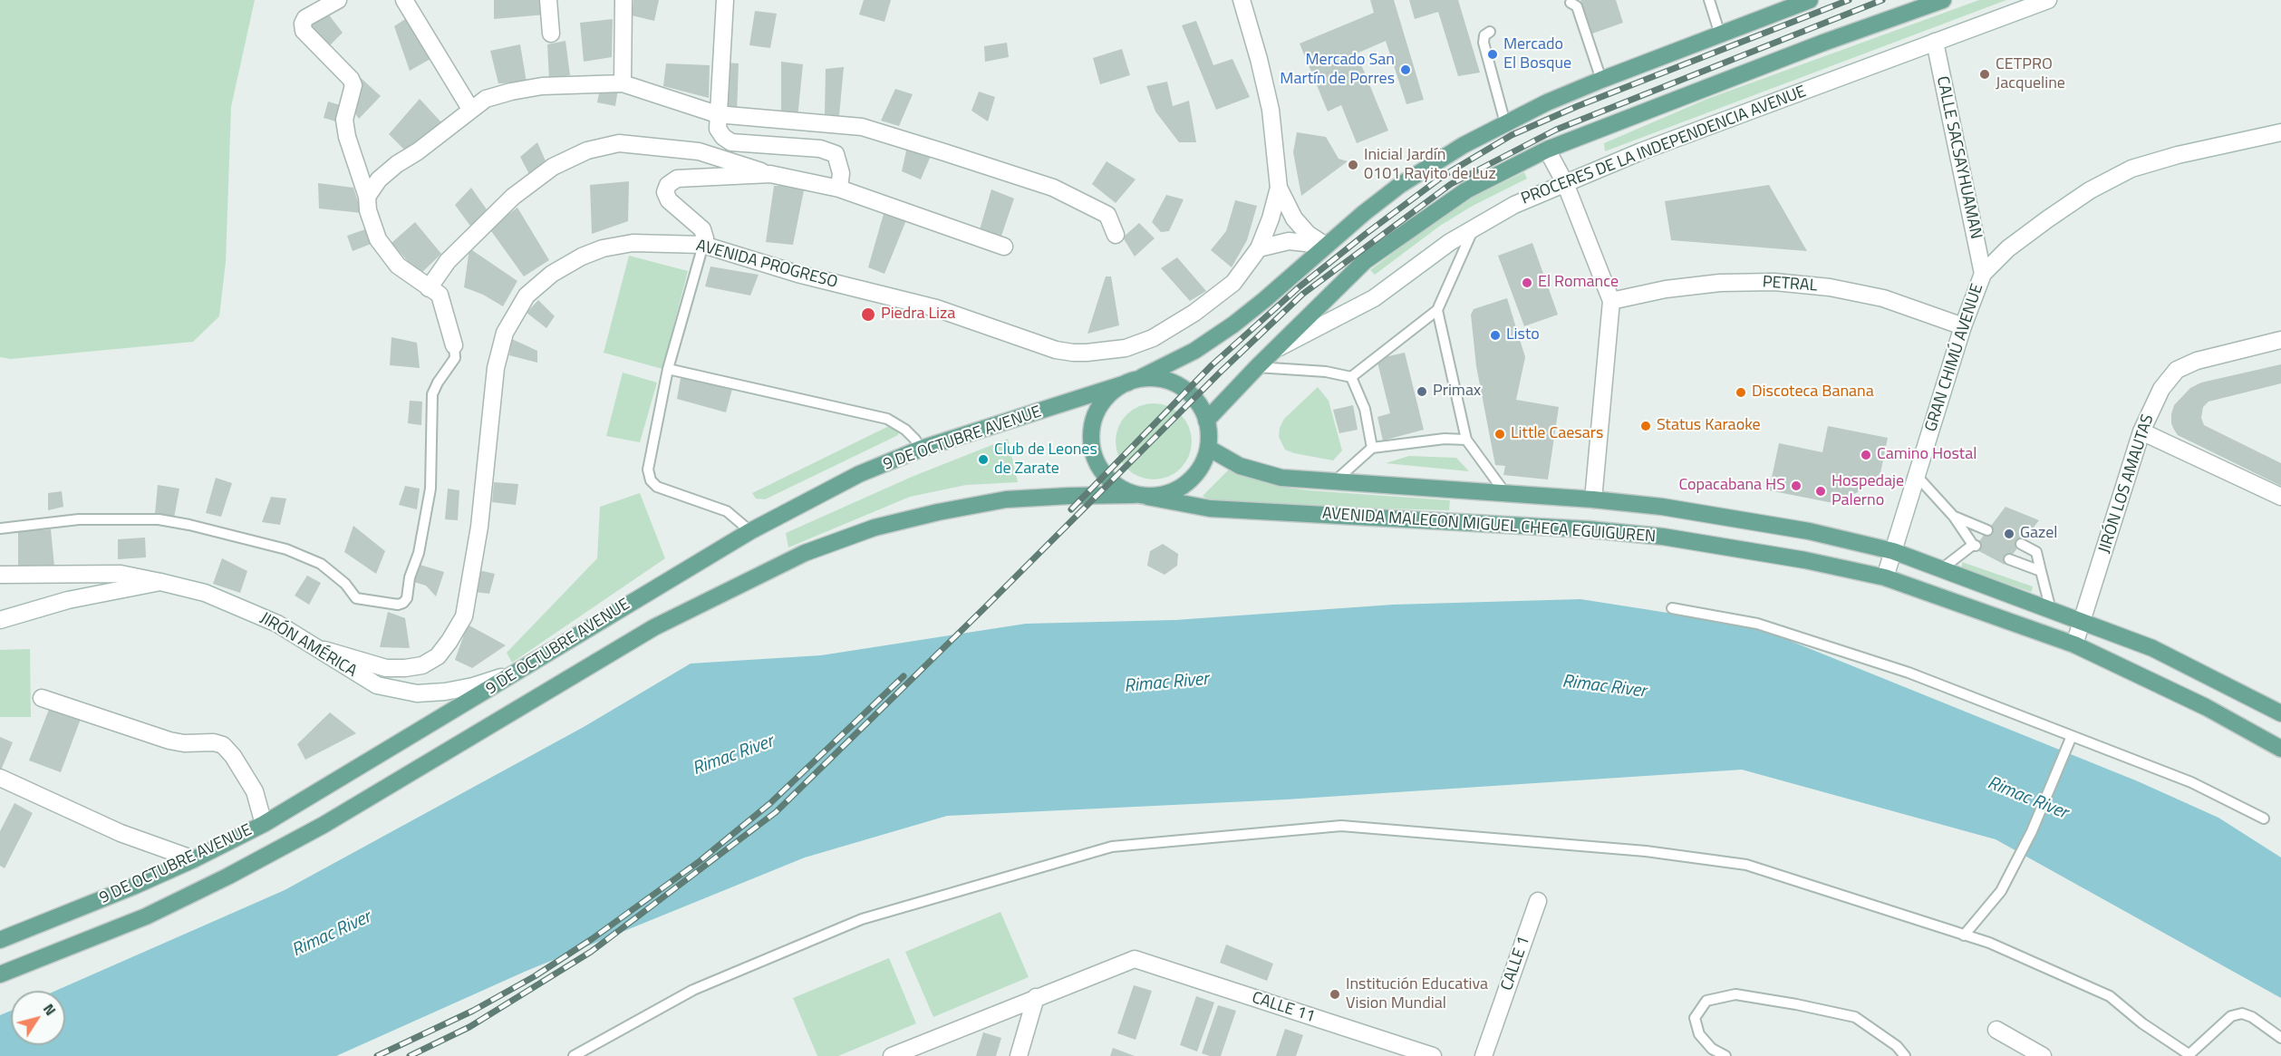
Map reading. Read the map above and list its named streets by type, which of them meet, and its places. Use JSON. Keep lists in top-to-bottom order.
{
  "streets": {
    "main road": ["PROCERES DE LA INDEPENDENCIA AVENUE", "9 DE OCTUBRE AVENUE", "AVENIDA MALECON MIGUEL CHECA EGUIGUREN"],
    "street": [
      "CALLE SACSAYHUAMAN",
      "AVENIDA PROGRESO",
      "PETRAL",
      "GRAN CHIMÚ AVENUE",
      "JIRÓN LOS AMAUTAS",
      "JIRÓN AMÉRICA",
      "CALLE 1",
      "CALLE 11"
    ]
  },
  "crossings": [
    ["PROCERES DE LA INDEPENDENCIA AVENUE", "CALLE SACSAYHUAMAN"],
    ["PROCERES DE LA INDEPENDENCIA AVENUE", "9 DE OCTUBRE AVENUE"],
    ["PROCERES DE LA INDEPENDENCIA AVENUE", "AVENIDA MALECON MIGUEL CHECA EGUIGUREN"],
    ["CALLE SACSAYHUAMAN", "GRAN CHIMÚ AVENUE"],
    ["AVENIDA PROGRESO", "JIRÓN AMÉRICA"],
    ["PETRAL", "GRAN CHIMÚ AVENUE"],
    ["GRAN CHIMÚ AVENUE", "AVENIDA MALECON MIGUEL CHECA EGUIGUREN"],
    ["9 DE OCTUBRE AVENUE", "AVENIDA MALECON MIGUEL CHECA EGUIGUREN"],
    ["9 DE OCTUBRE AVENUE", "JIRÓN AMÉRICA"],
    ["JIRÓN LOS AMAUTAS", "AVENIDA MALECON MIGUEL CHECA EGUIGUREN"]
  ],
  "water": ["Rimac River"],
  "places": [
    "Mercado El Bosque",
    "Mercado San Martín de Porres",
    "CETPRO Jacqueline",
    "Inicial Jardín 0101 Rayito de Luz",
    "El Romance",
    "Piedra Liza",
    "Listo",
    "Primax",
    "Discoteca Banana",
    "Status Karaoke",
    "Little Caesars",
    "Camino Hostal",
    "Club de Leones de Zarate",
    "Copacabana HS",
    "Hospedaje Palerno",
    "Gazel",
    "Institución Educativa Vision Mundial"
  ],
  "north": "top right"
}
